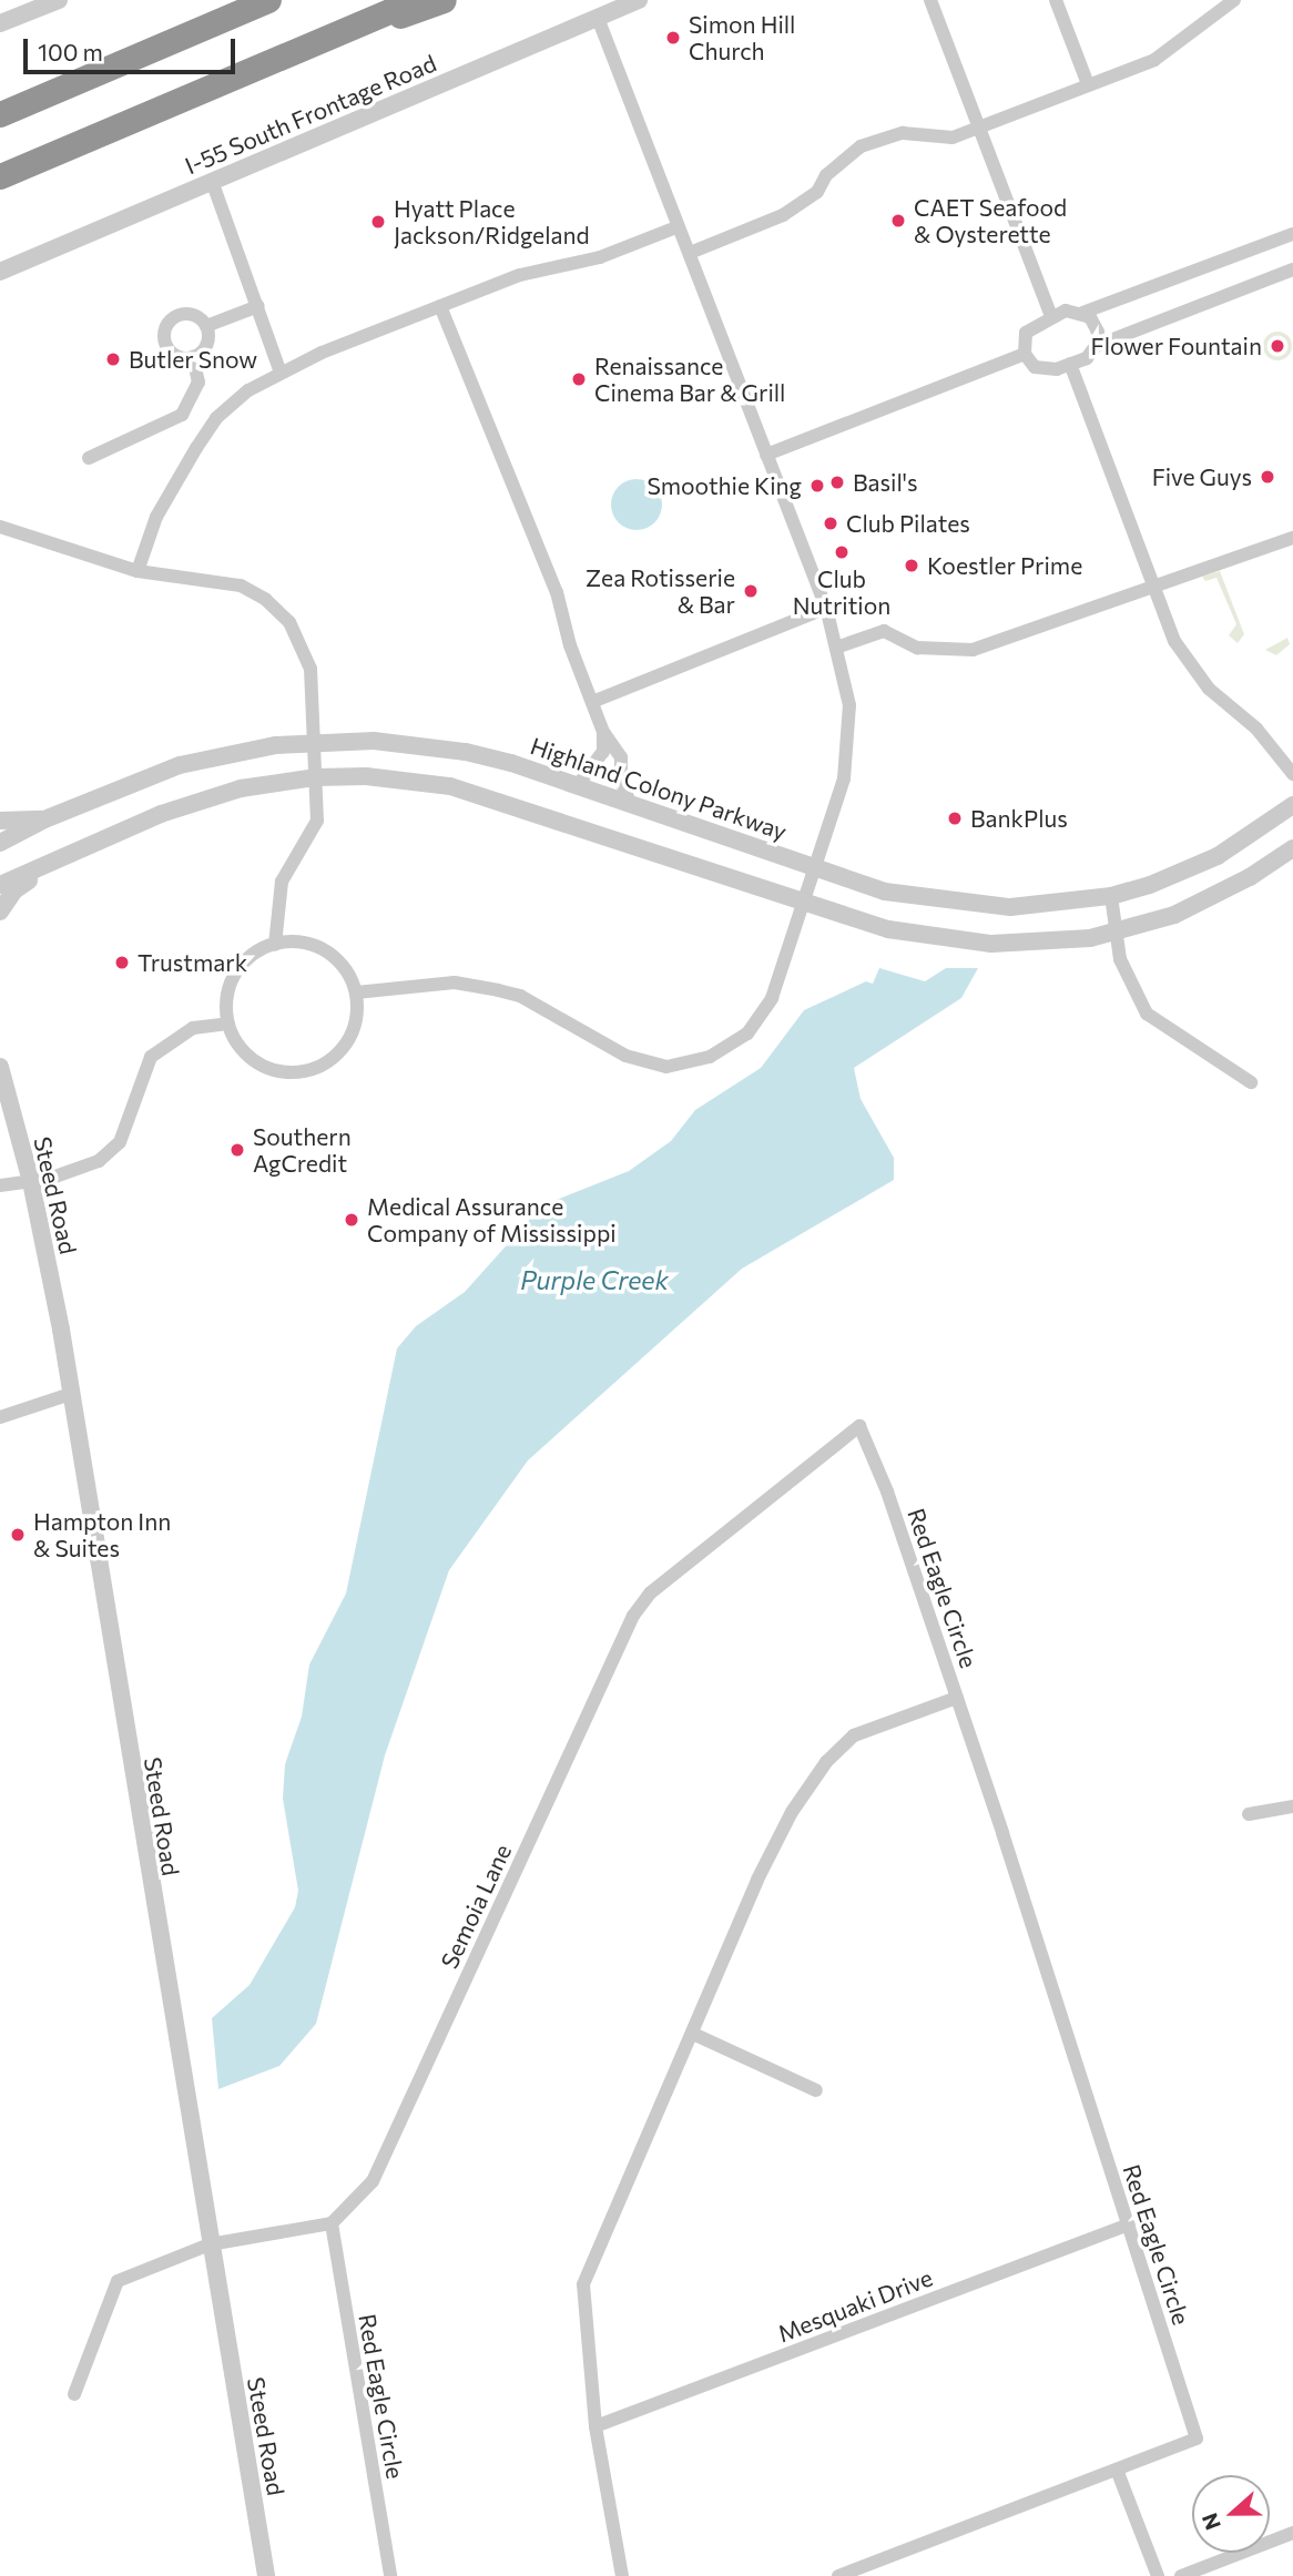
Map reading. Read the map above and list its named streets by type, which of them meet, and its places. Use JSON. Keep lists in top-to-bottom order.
{
  "streets": {
    "street": [
      "I-55 South Frontage Road",
      "Highland Colony Parkway",
      "Steed Road",
      "Red Eagle Circle",
      "Semoia Lane",
      "Mesquaki Drive"
    ]
  },
  "crossings": [
    ["Red Eagle Circle", "Semoia Lane"],
    ["Red Eagle Circle", "Mesquaki Drive"]
  ],
  "water": ["Purple Creek"],
  "places": [
    "Simon Hill Church",
    "CAET Seafood & Oysterette",
    "Hyatt Place Jackson/Ridgeland",
    "Flower Fountain",
    "Butler Snow",
    "Renaissance Cinema Bar & Grill",
    "Five Guys",
    "Basil's",
    "Smoothie King",
    "Club Pilates",
    "Club Nutrition",
    "Koestler Prime",
    "Zea Rotisserie & Bar",
    "BankPlus",
    "Trustmark",
    "Southern AgCredit",
    "Medical Assurance Company of Mississippi",
    "Hampton Inn & Suites"
  ],
  "scale_bar": "100 m",
  "north": "left"
}
